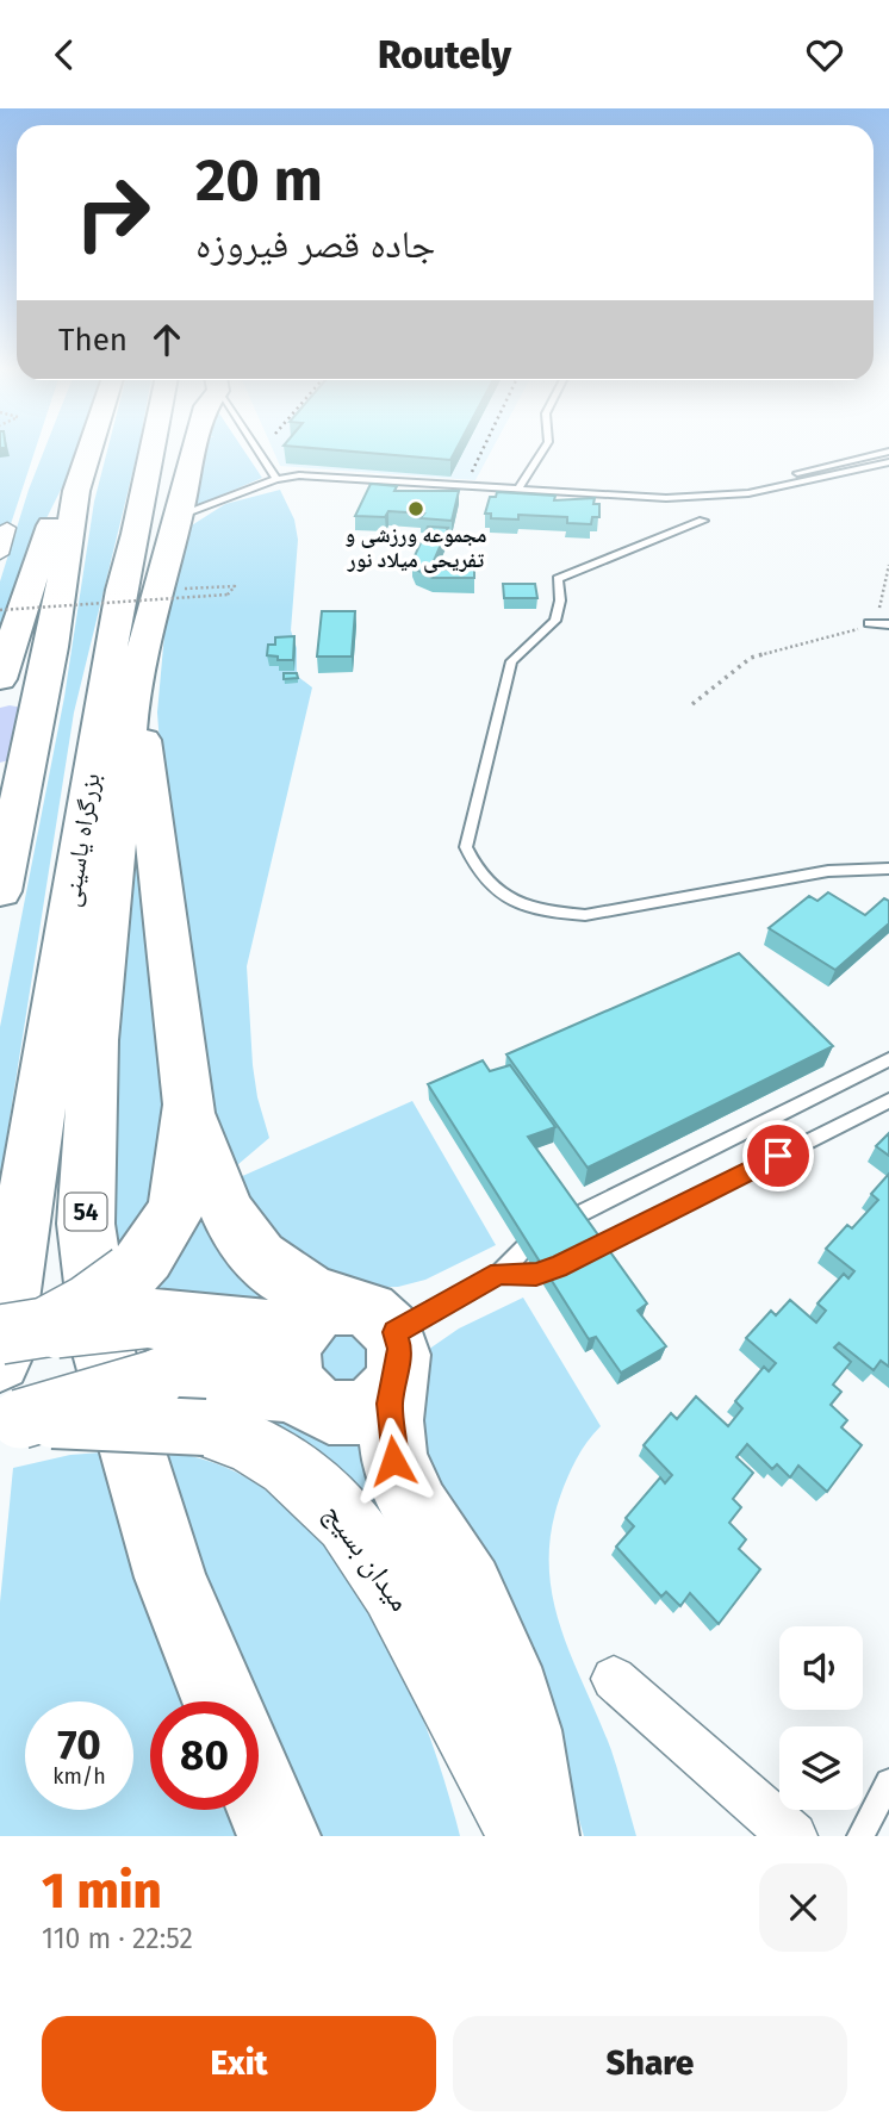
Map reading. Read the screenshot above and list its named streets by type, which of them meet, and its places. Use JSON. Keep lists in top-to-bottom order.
{
  "streets": {
    "highway": ["بزرگراه یاسینی", "54"],
    "main road": ["میدان بسیج"]
  },
  "places": ["مجموعه ورزشی و تفریحی میلاد نور"],
  "page": {
    "header": "Routely",
    "turn": ["20 m", "جاده قصر فیروزه"],
    "then": "Then",
    "speed": "70 km/h",
    "limit": "80",
    "heading": ["1 min", "110 m · 22:52"],
    "buttons": ["Exit", "Share"]
  }
}
